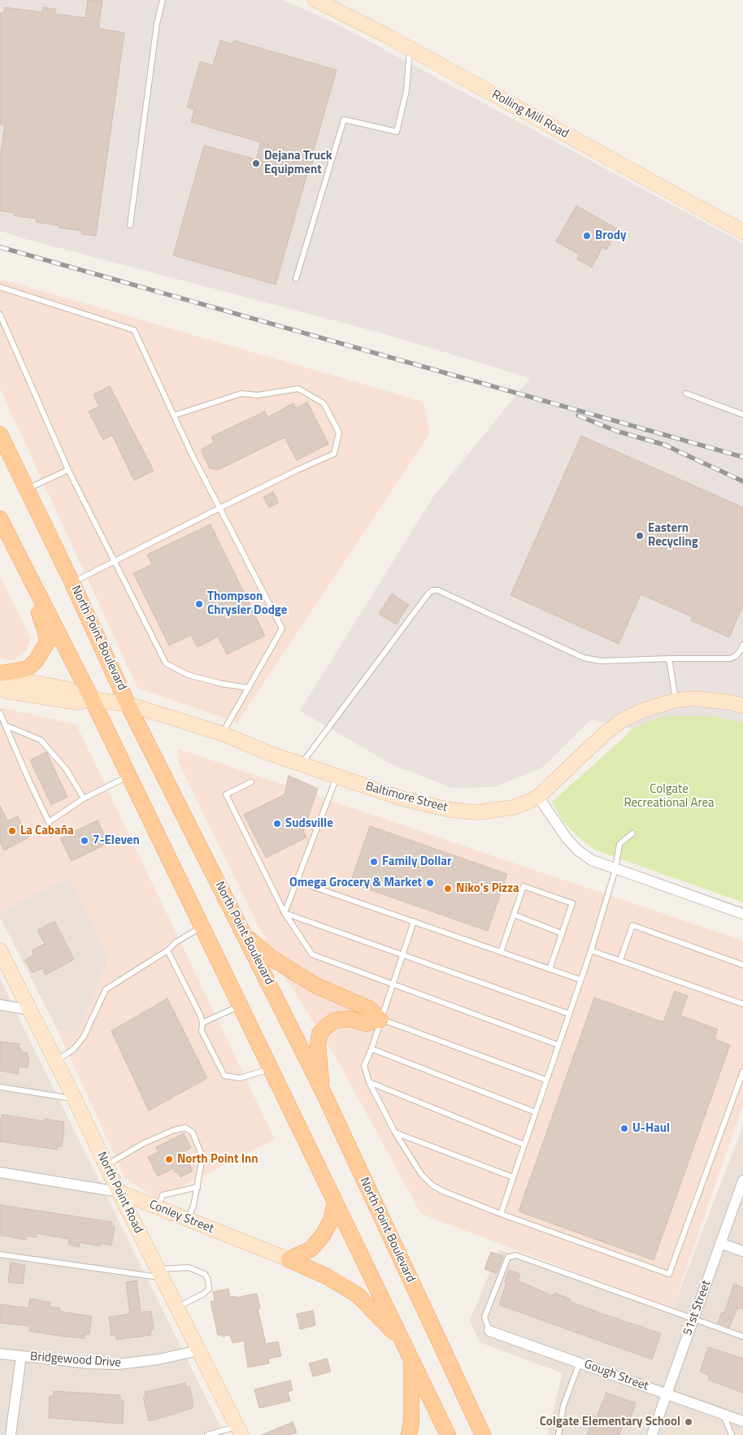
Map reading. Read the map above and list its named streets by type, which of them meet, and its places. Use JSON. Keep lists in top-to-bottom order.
{
  "streets": {
    "main road": ["North Point Boulevard"],
    "street": [
      "Rolling Mill Road",
      "Baltimore Street",
      "North Point Road",
      "Conley Street",
      "51st Street",
      "Bridgewood Drive",
      "Gough Street"
    ]
  },
  "crossings": [
    ["North Point Boulevard", "Baltimore Street"],
    ["North Point Road", "Conley Street"],
    ["North Point Road", "Bridgewood Drive"],
    ["51st Street", "Gough Street"]
  ],
  "parks": ["Colgate Recreational Area"],
  "places": [
    "Dejana Truck Equipment",
    "Brody",
    "Eastern Recycling",
    "Thompson Chrysler Dodge",
    "Sudsville",
    "La Cabaña",
    "7-Eleven",
    "Family Dollar",
    "Omega Grocery & Market",
    "Niko's Pizza",
    "U-Haul",
    "North Point Inn",
    "Colgate Elementary School"
  ]
}
